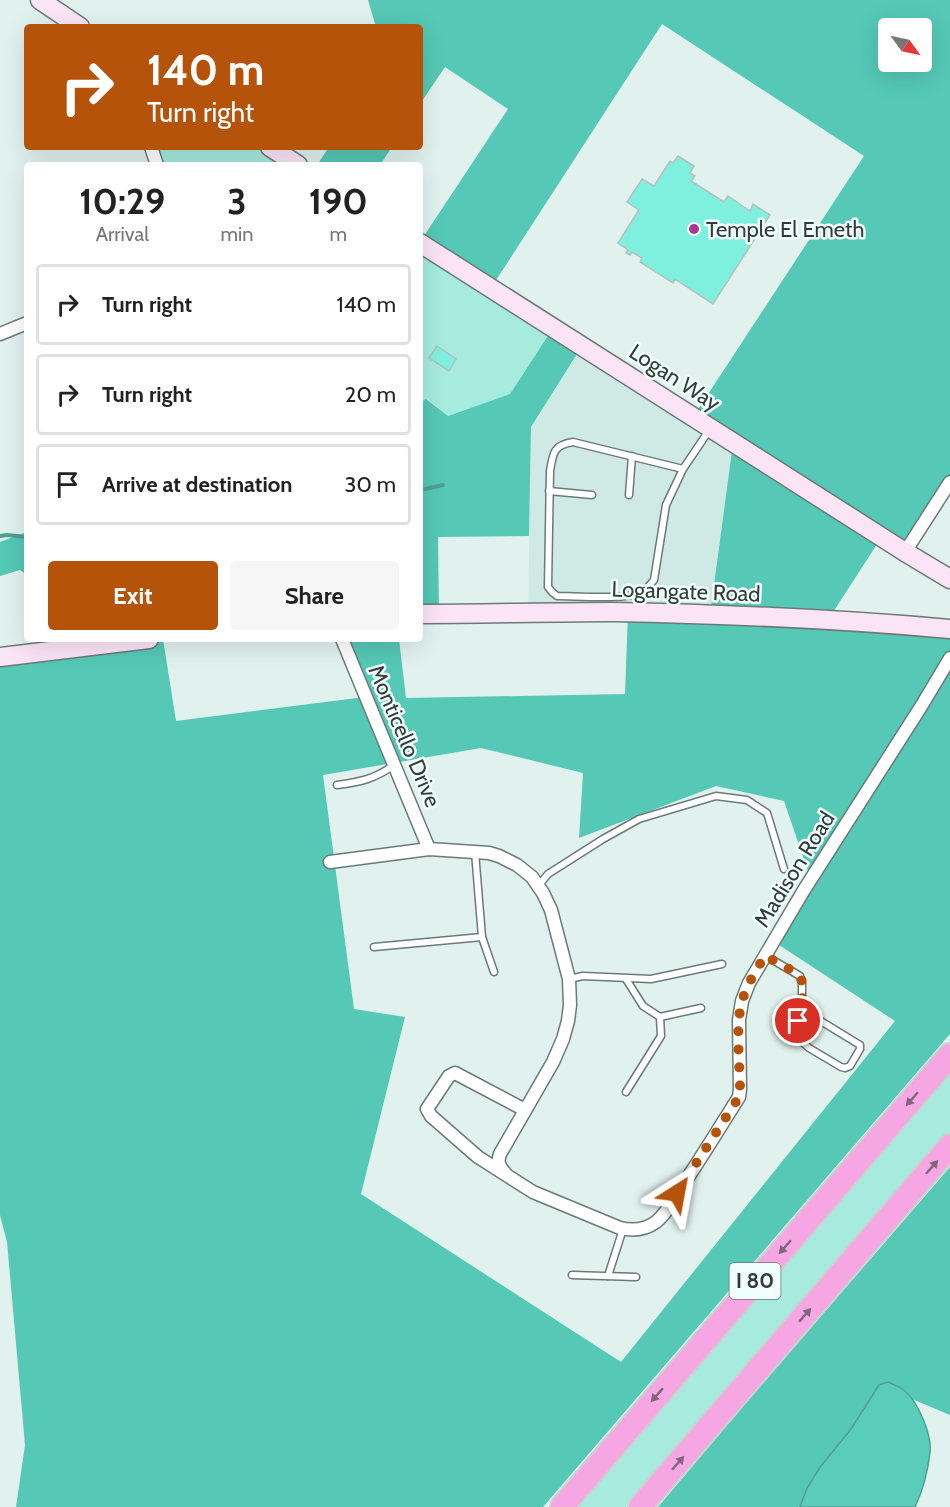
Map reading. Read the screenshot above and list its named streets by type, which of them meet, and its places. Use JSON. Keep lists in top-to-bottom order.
{
  "streets": {
    "highway": ["I 80"],
    "street": [
      "Logan Way",
      "Logangate Road",
      "Monticello Drive",
      "Madison Road"
    ]
  },
  "places": ["Temple El Emeth"],
  "north": "bottom right",
  "page": {
    "turn": ["140 m", "Turn right"],
    "eta": [
      "10:29",
      "Arrival",
      "3",
      "min",
      "190",
      "m"
    ],
    "list": [
      {
        "name": "Turn right",
        "value": "140 m"
      },
      {
        "name": "Turn right",
        "value": "20 m"
      },
      {
        "name": "Arrive at destination",
        "value": "30 m"
      }
    ],
    "buttons": ["Exit", "Share"]
  }
}
